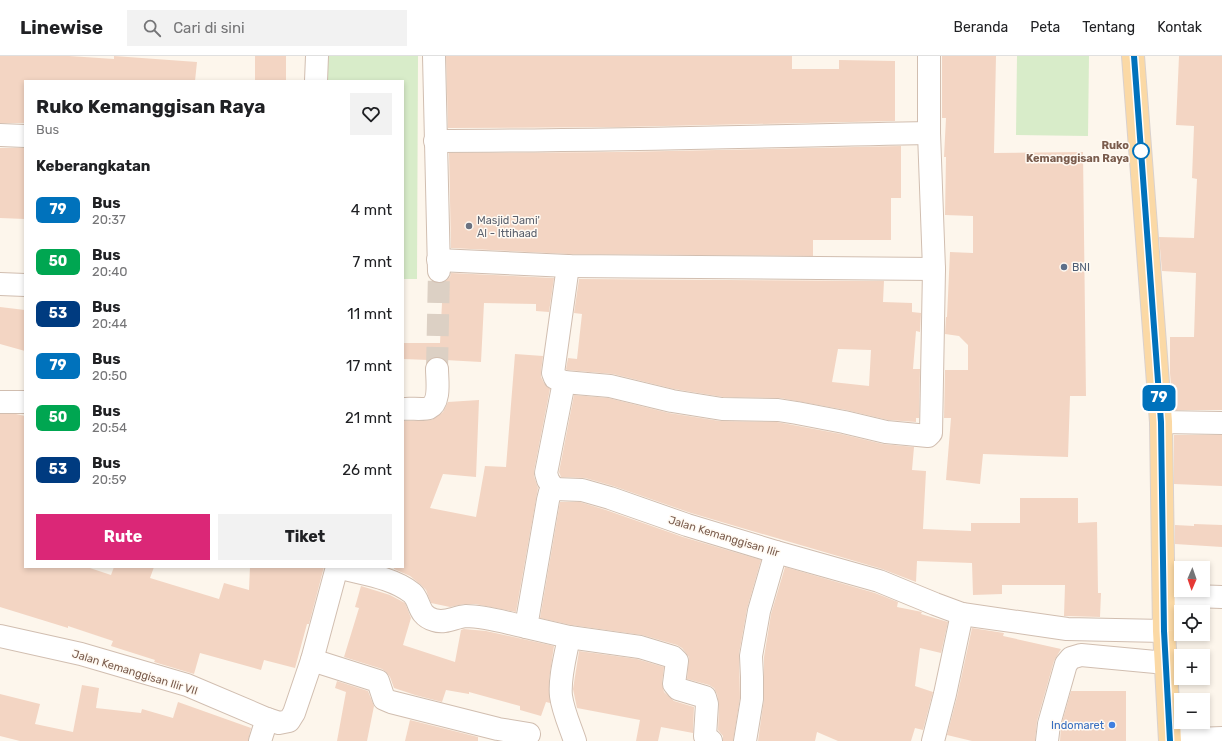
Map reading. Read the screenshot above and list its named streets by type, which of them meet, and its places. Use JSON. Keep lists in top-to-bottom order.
{
  "streets": {
    "street": ["Jalan Kemanggisan Ilir", "Jalan Kemanggisan Ilir VII"]
  },
  "places": [
    "Ruko Kemanggisan Raya",
    "Masjid Jami' Al - Ittihaad",
    "BNI",
    "Indomaret"
  ],
  "lines": ["bus line 79"],
  "north": "bottom",
  "page": {
    "header": "Linewise",
    "search": "Cari di sini",
    "nav": [
      "Beranda",
      "Peta",
      "Tentang",
      "Kontak"
    ],
    "on_map": "79",
    "heading": [
      ["Ruko Kemanggisan Raya", "Bus"],
      "Keberangkatan"
    ],
    "list": [
      {
        "mark": "79",
        "name": "Bus",
        "note": "20:37",
        "value": "4 mnt"
      },
      {
        "mark": "50",
        "name": "Bus",
        "note": "20:40",
        "value": "7 mnt"
      },
      {
        "mark": "53",
        "name": "Bus",
        "note": "20:44",
        "value": "11 mnt"
      },
      {
        "mark": "79",
        "name": "Bus",
        "note": "20:50",
        "value": "17 mnt"
      },
      {
        "mark": "50",
        "name": "Bus",
        "note": "20:54",
        "value": "21 mnt"
      },
      {
        "mark": "53",
        "name": "Bus",
        "note": "20:59",
        "value": "26 mnt"
      }
    ],
    "buttons": ["Rute", "Tiket"],
    "map_buttons": ["+", "−"]
  }
}
